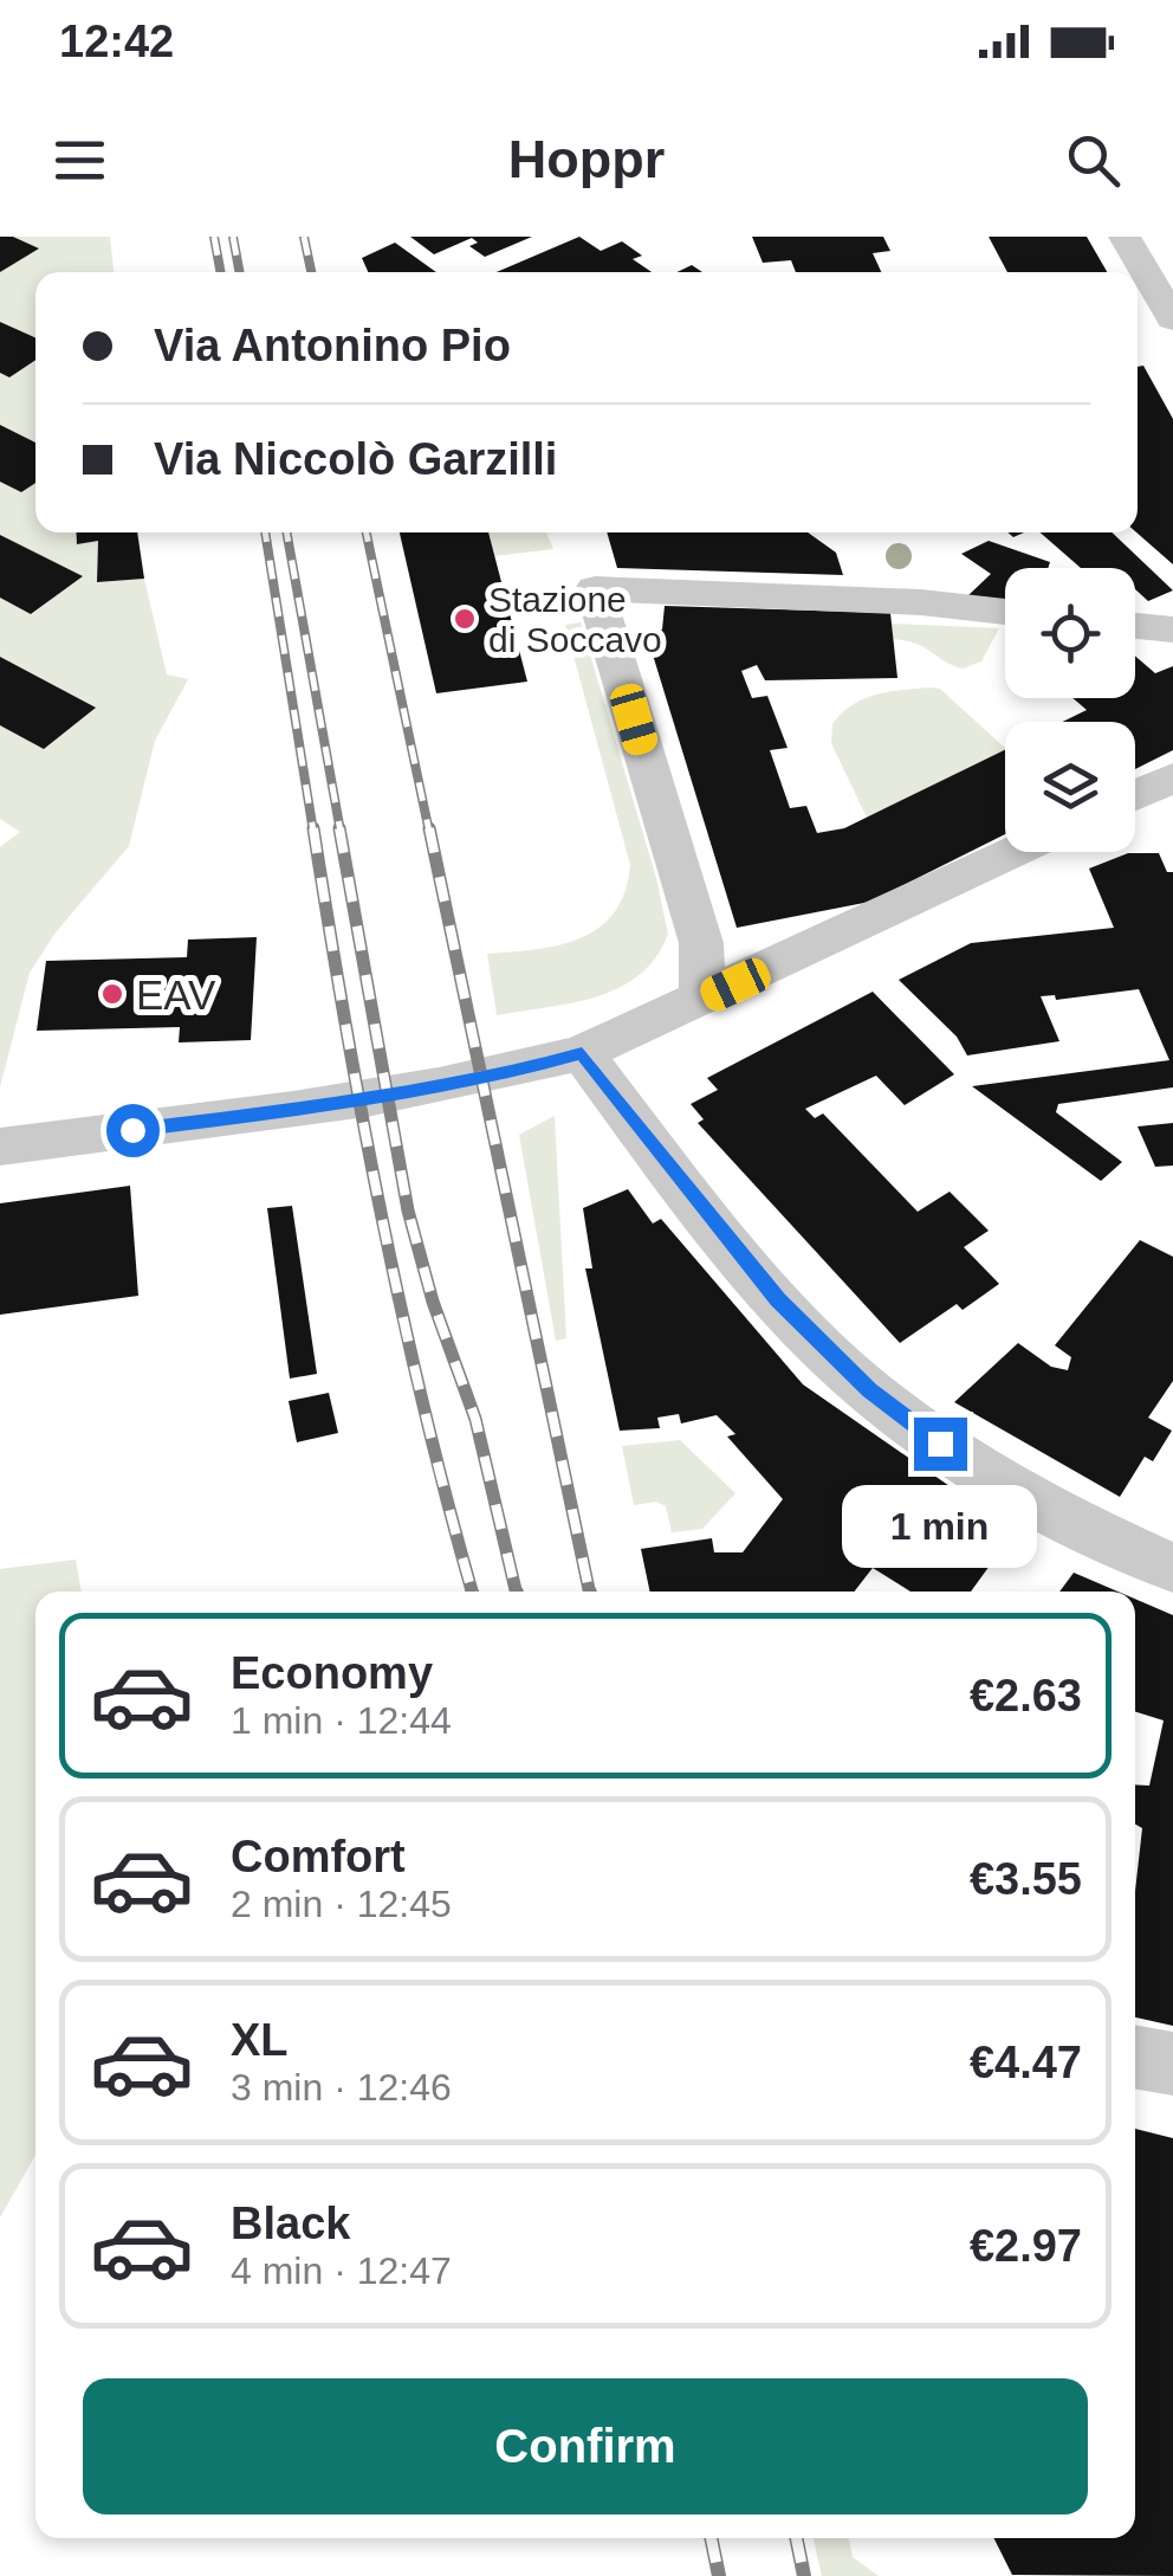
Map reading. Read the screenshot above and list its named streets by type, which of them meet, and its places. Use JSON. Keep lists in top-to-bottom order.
{
  "places": ["Stazione di Soccavo", "EAV"],
  "page": {
    "status": "12:42",
    "header": "Hoppr",
    "banner": ["Via Antonino Pio", "Via Niccolò Garzilli"],
    "bubble": "1 min",
    "list": [
      {
        "name": "Economy",
        "note": "1 min · 12:44",
        "value": "€2.63"
      },
      {
        "name": "Comfort",
        "note": "2 min · 12:45",
        "value": "€3.55"
      },
      {
        "name": "XL",
        "note": "3 min · 12:46",
        "value": "€4.47"
      },
      {
        "name": "Black",
        "note": "4 min · 12:47",
        "value": "€2.97"
      }
    ],
    "buttons": "Confirm"
  }
}
